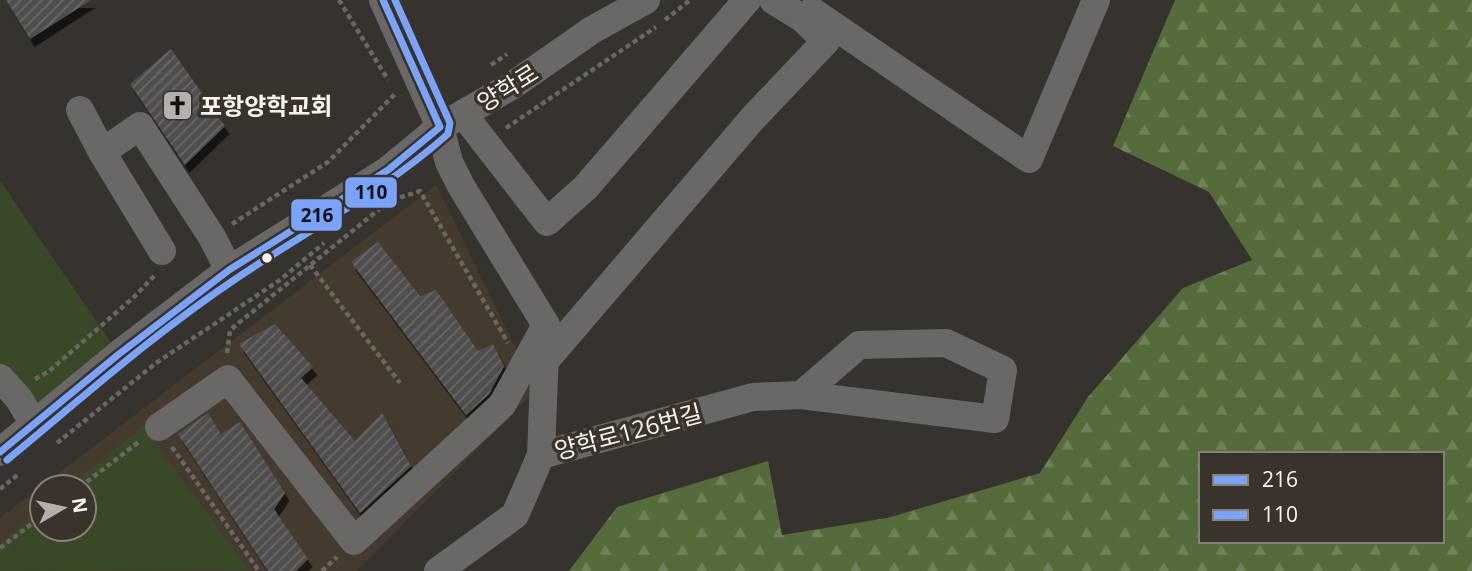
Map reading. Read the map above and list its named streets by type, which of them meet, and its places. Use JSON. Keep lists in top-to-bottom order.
{
  "streets": {
    "street": ["양학로", "양학로126번길"]
  },
  "crossings": [
    ["양학로", "양학로126번길"]
  ],
  "places": {
    "church": ["포항양학교회"]
  },
  "lines": ["transit line 216", "transit line 110"],
  "legend": ["216", "110"],
  "north": "right"
}
